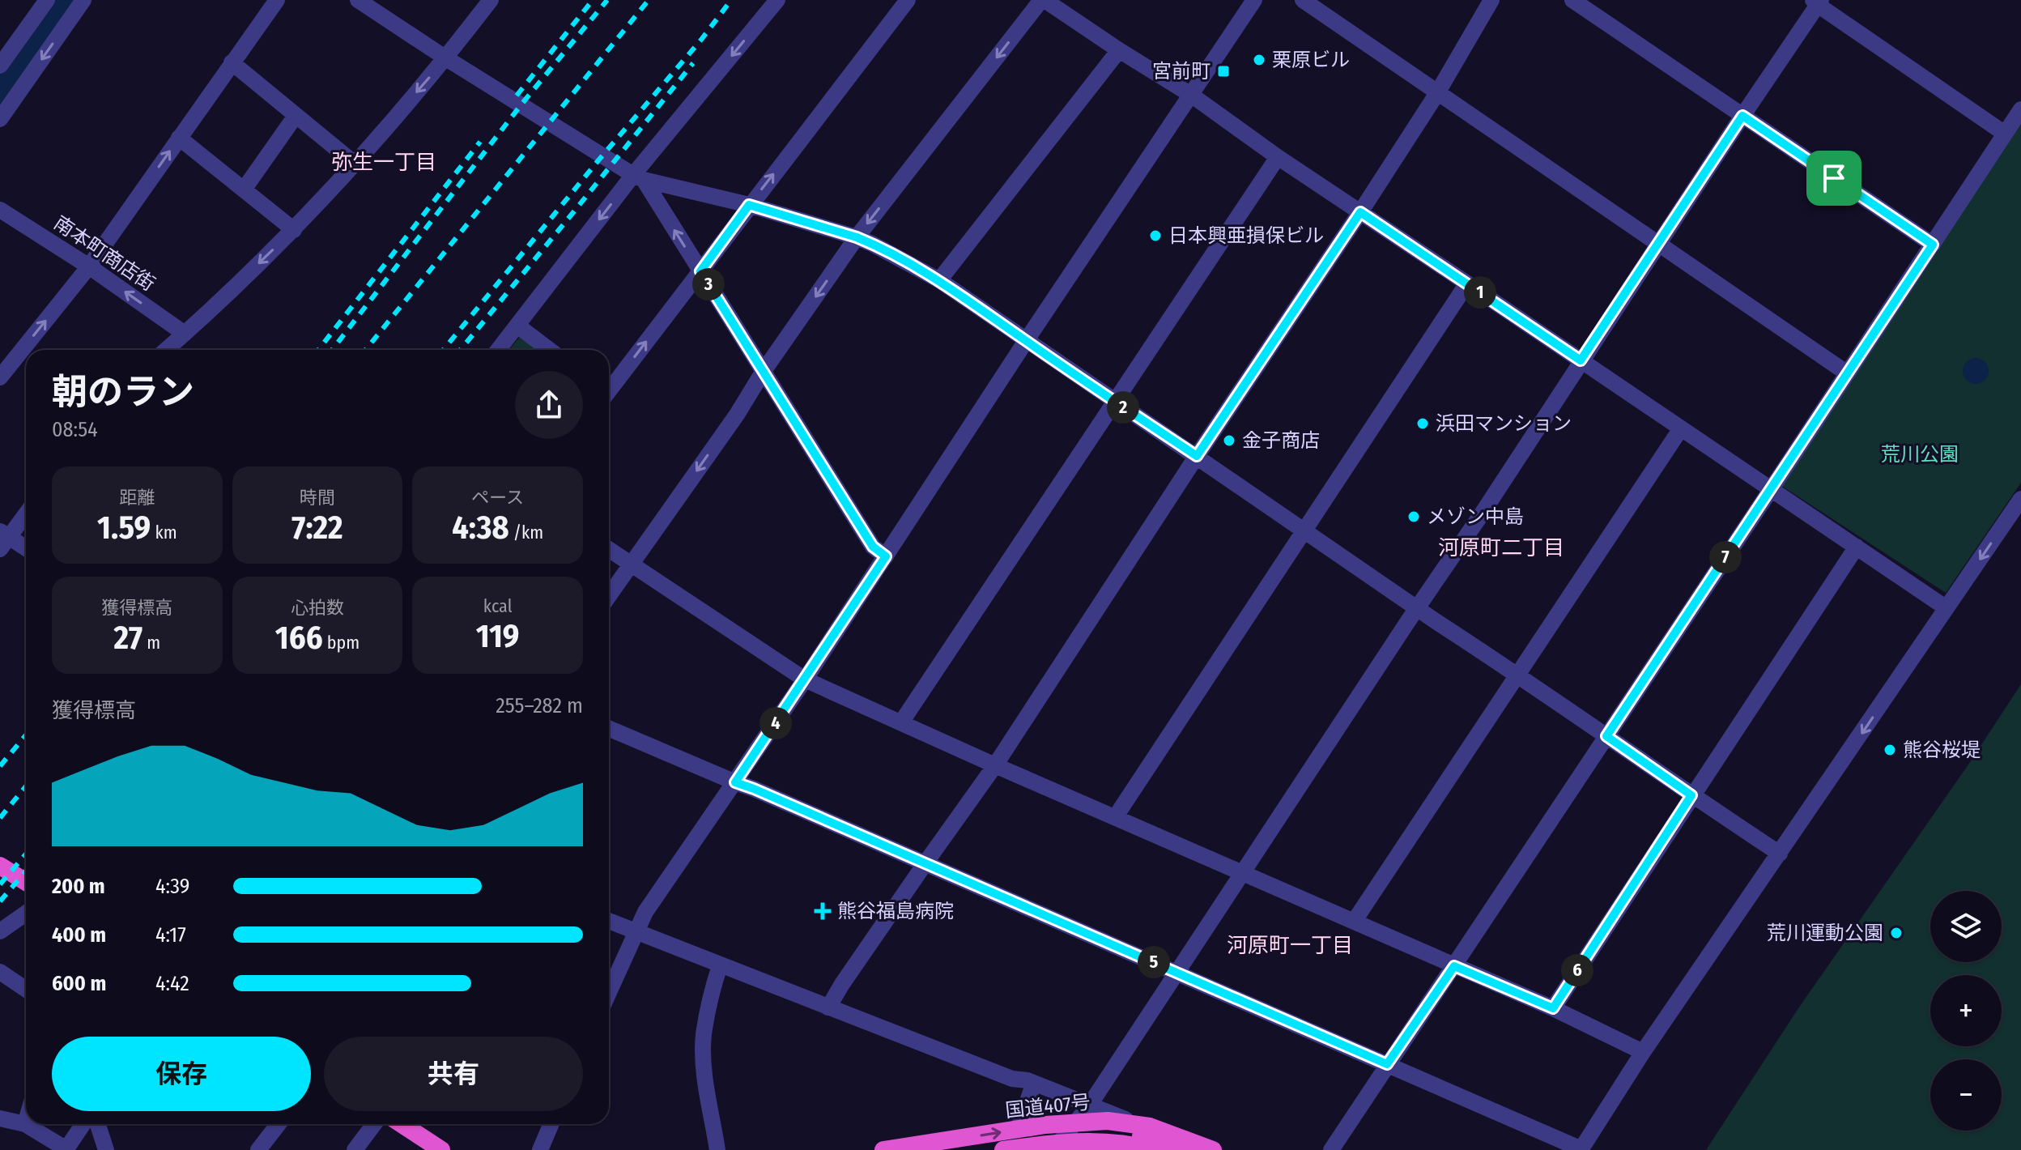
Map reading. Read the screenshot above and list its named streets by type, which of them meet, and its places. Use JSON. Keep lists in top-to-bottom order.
{
  "streets": {
    "highway": ["国道407号"],
    "street": ["南本町商店街"]
  },
  "one_way": ["南本町商店街"],
  "districts": ["弥生一丁目", "河原町二丁目", "河原町一丁目"],
  "parks": ["荒川公園"],
  "places": {
    "other": [
      "栗原ビル",
      "日本興亜損保ビル",
      "浜田マンション",
      "金子商店",
      "メゾン中島",
      "熊谷桜堤",
      "荒川運動公園"
    ],
    "transit": ["宮前町"],
    "health": ["熊谷福島病院"]
  },
  "page": {
    "pins": [
      "3",
      "1",
      "2",
      "7",
      "4",
      "5",
      "6"
    ],
    "heading": ["朝のラン", "08:54"],
    "stats": [
      ["距離", "1.59 km"],
      ["時間", "7:22"],
      ["ペース", "4:38 /km"],
      ["獲得標高", "27 m"],
      ["心拍数", "166 bpm"],
      ["kcal", "119"]
    ],
    "chart": ["獲得標高", "255–282 m"],
    "list": [
      {
        "name": "200 m",
        "note": "4:39"
      },
      {
        "name": "400 m",
        "note": "4:17"
      },
      {
        "name": "600 m",
        "note": "4:42"
      }
    ],
    "map_buttons": ["+", "−"],
    "buttons": ["保存", "共有"]
  }
}
